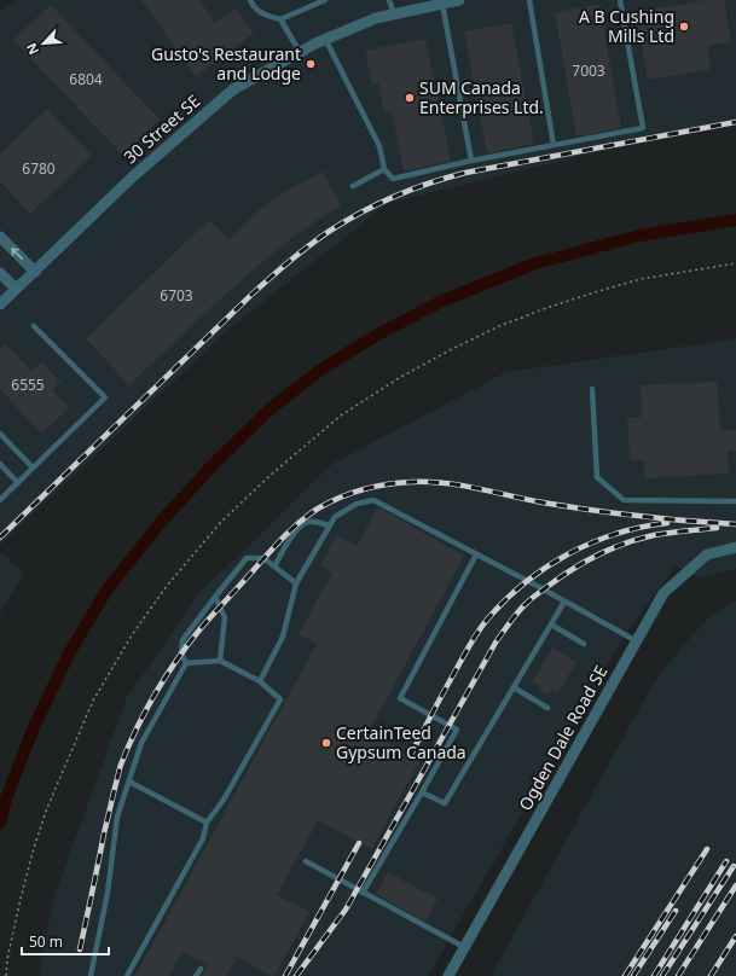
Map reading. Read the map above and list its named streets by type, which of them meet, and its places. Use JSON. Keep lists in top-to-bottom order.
{
  "streets": {
    "street": ["30 Street SE", "Ogden Dale Road SE"]
  },
  "places": [
    "A B Cushing Mills Ltd",
    "Gusto's Restaurant and Lodge",
    "SUM Canada Enterprises Ltd.",
    "CertainTeed Gypsum Canada"
  ],
  "house_numbers": [
    "7003",
    "6804",
    "6780",
    "6703",
    "6555"
  ],
  "scale_bar": "50 m",
  "north": "bottom left"
}
